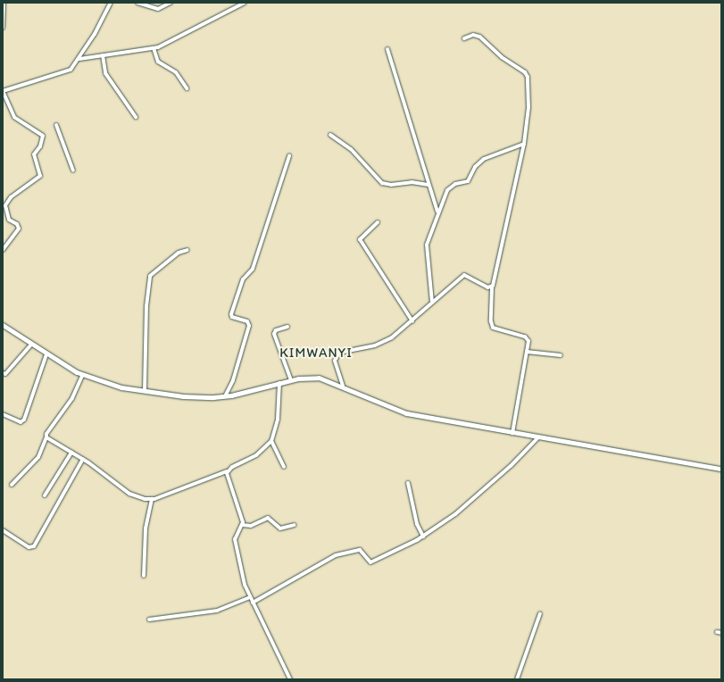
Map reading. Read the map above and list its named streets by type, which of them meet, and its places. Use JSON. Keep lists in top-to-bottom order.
{
  "districts": ["KIMWANYI"]
}
